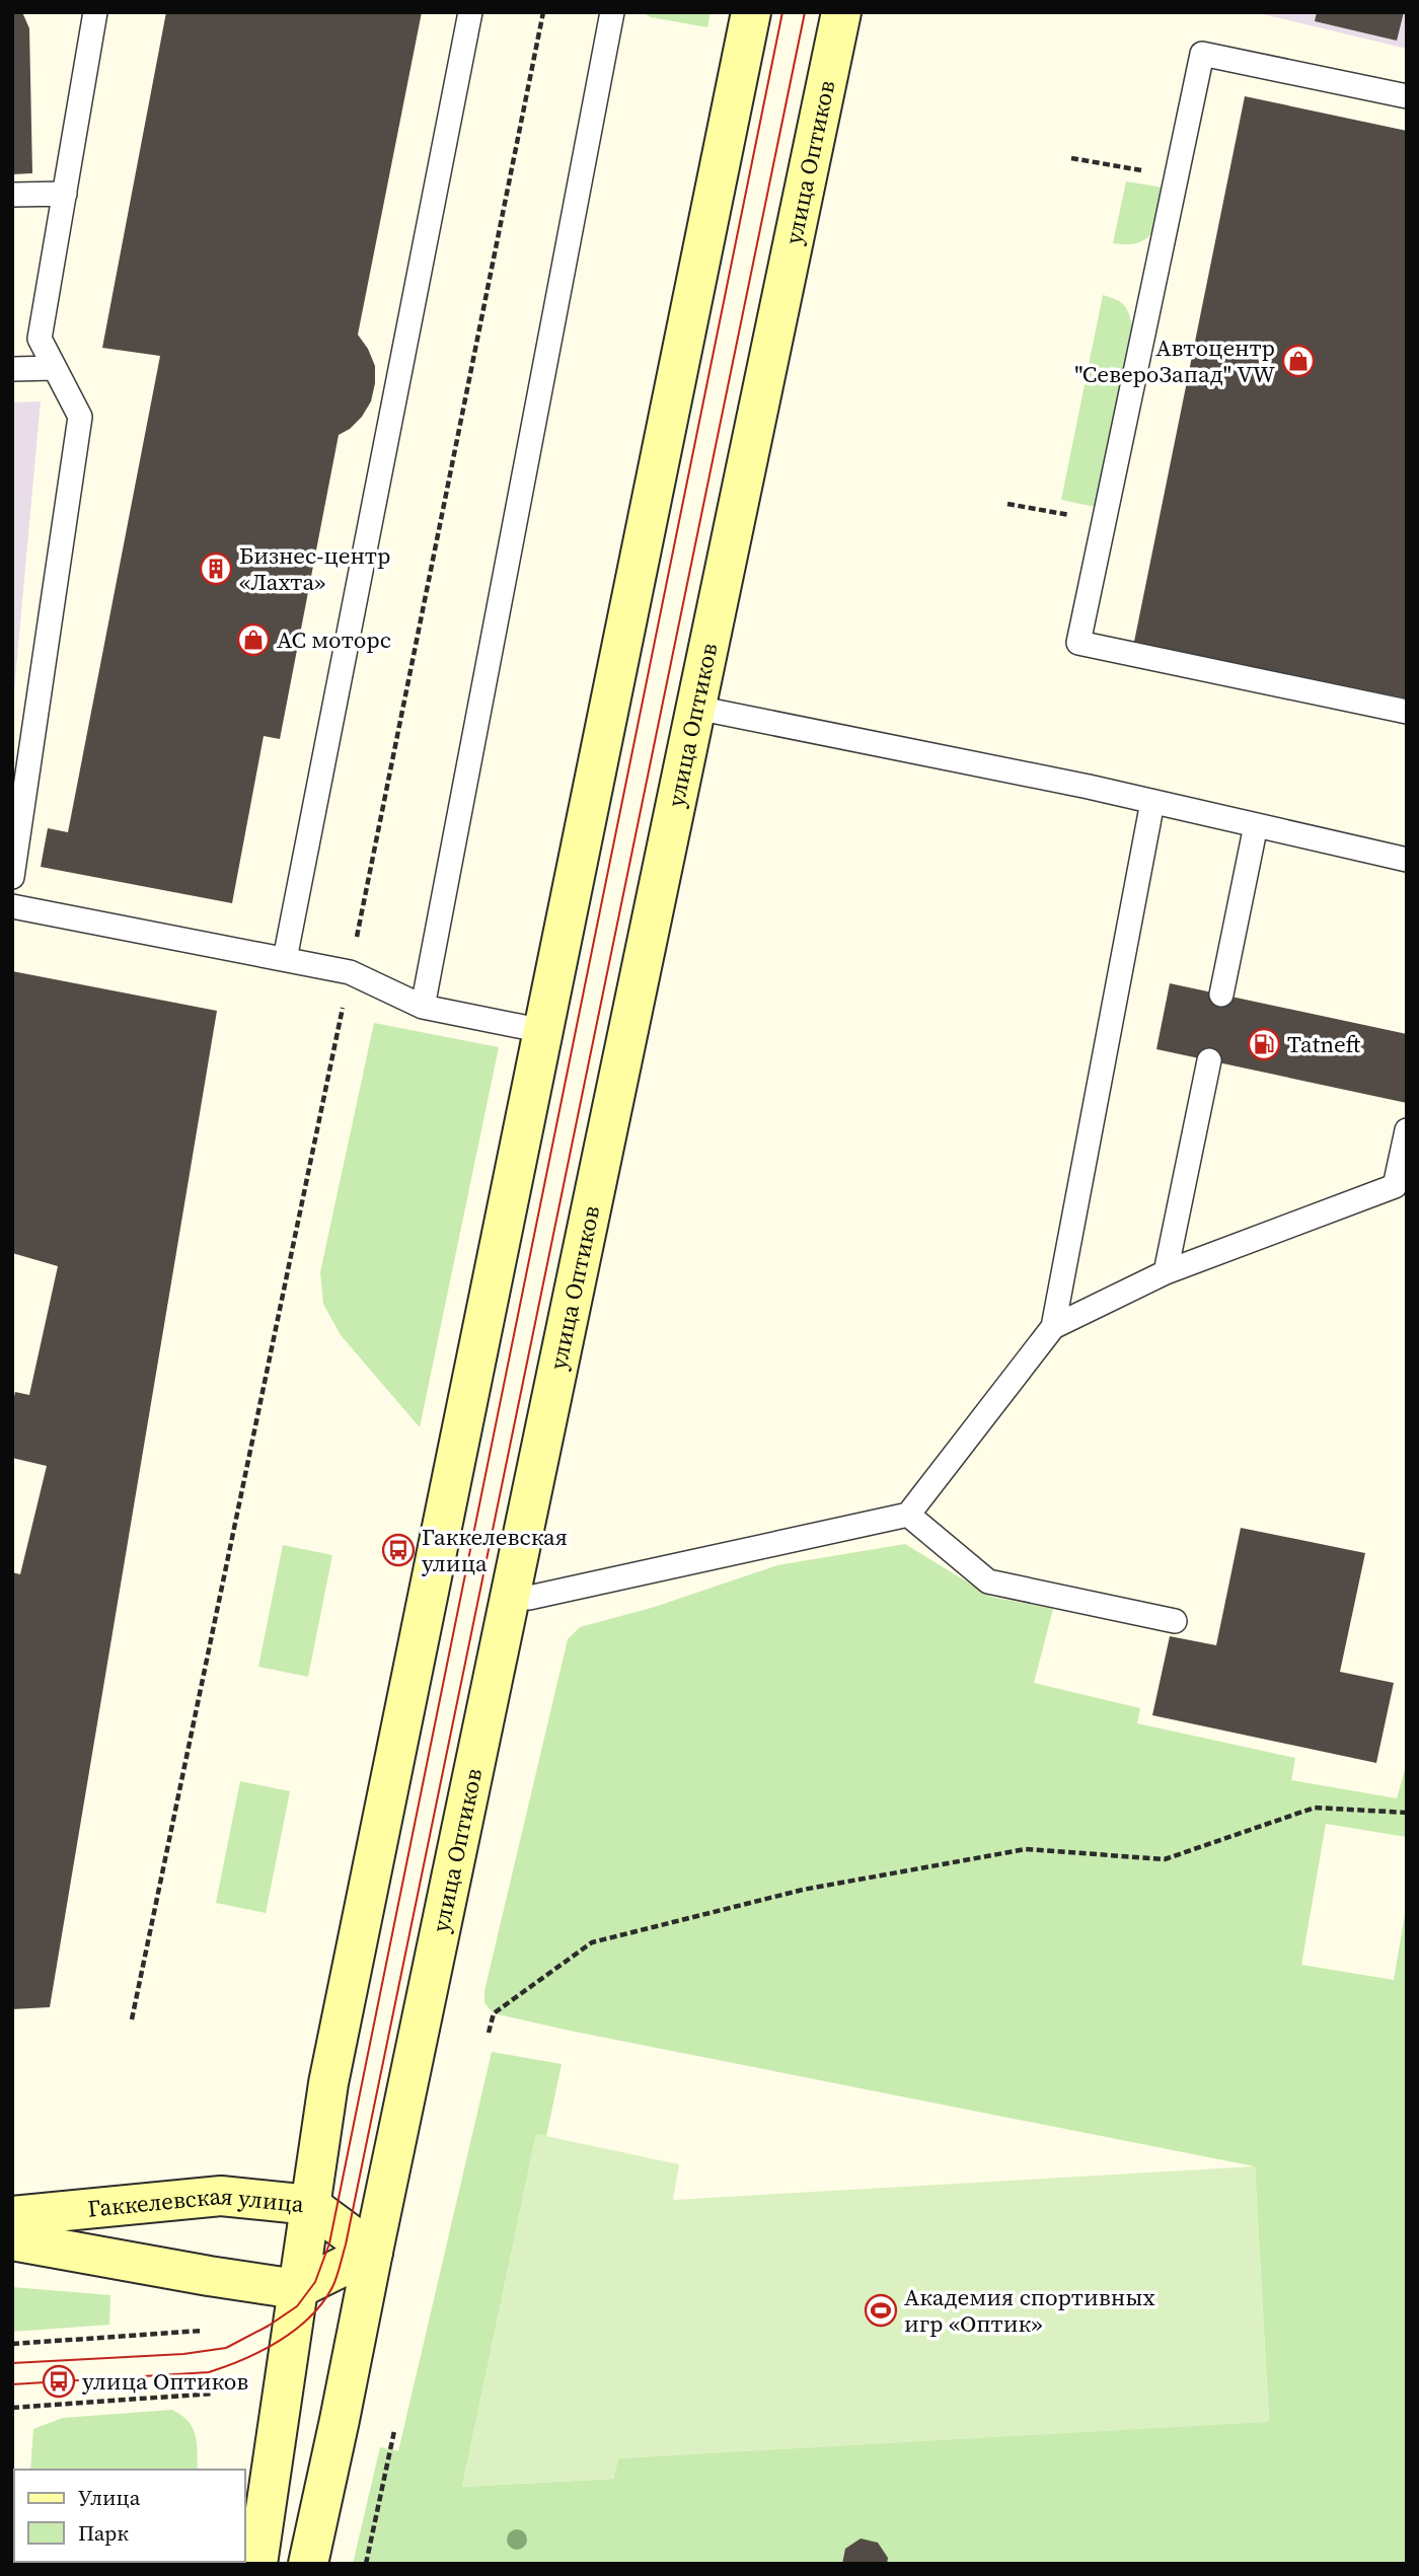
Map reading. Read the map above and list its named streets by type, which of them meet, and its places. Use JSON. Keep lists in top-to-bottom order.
{
  "streets": {
    "main road": ["улица Оптиков", "Гаккелевская улица"]
  },
  "crossings": [
    ["улица Оптиков", "Гаккелевская улица"]
  ],
  "places": {
    "shop": ["Автоцентр \"СевероЗапад\" VW", "АС моторс"],
    "building": ["Бизнес-центр «Лахта»"],
    "fuel station": ["Tatneft"],
    "bus stop": ["Гаккелевская улица", "улица Оптиков"],
    "sports": ["Академия спортивных игр «Оптик»"]
  },
  "legend": ["Улица", "Парк"]
}
